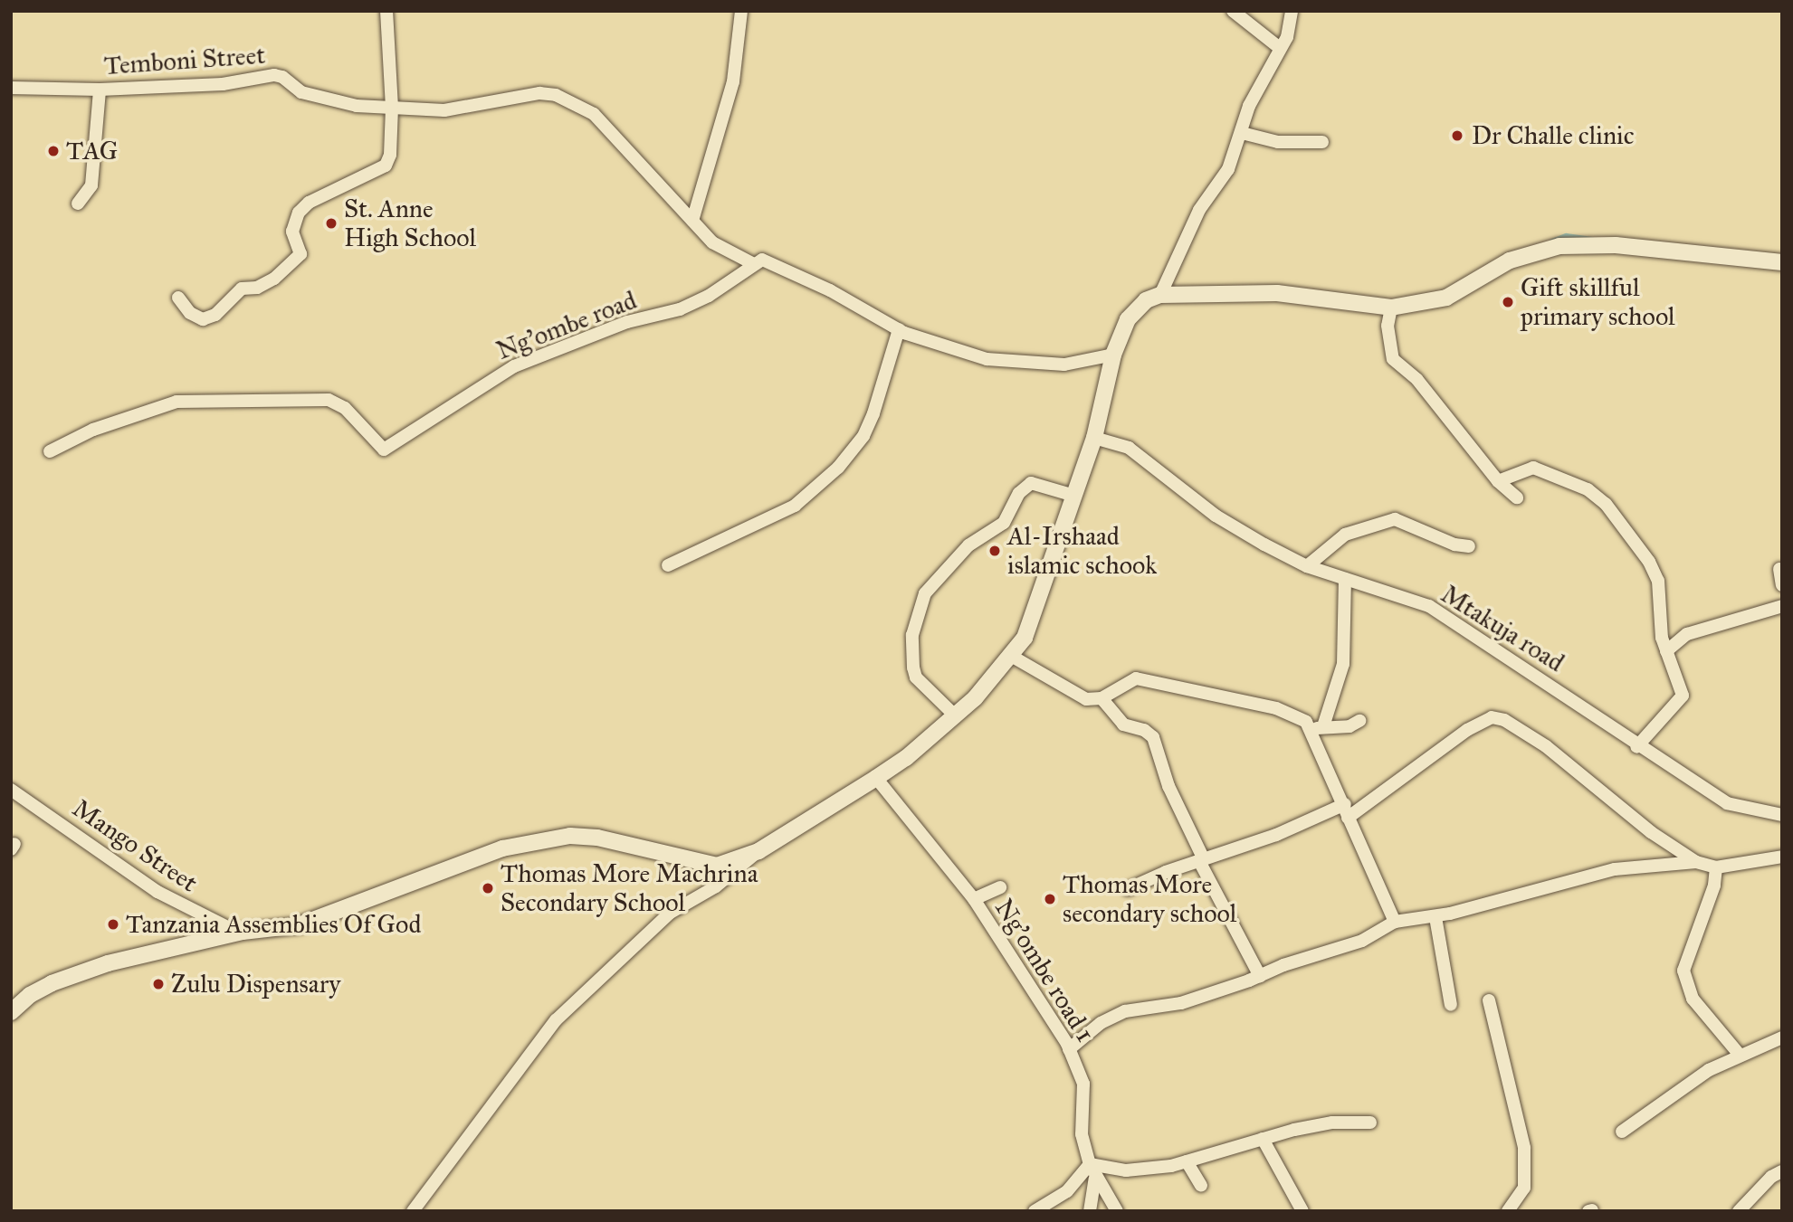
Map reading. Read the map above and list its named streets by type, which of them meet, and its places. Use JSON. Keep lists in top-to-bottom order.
{
  "streets": {
    "street": [
      "Temboni Street",
      "Ng'ombe road",
      "Mtakuja road",
      "Mango Street",
      "Ng’ombe road 1"
    ]
  },
  "crossings": [
    ["Temboni Street", "Ng'ombe road"]
  ],
  "places": [
    "Dr Challe clinic",
    "TAG",
    "St. Anne High School",
    "Gift skillful primary school",
    "Al-Irshaad islamic schook",
    "Thomas More Machrina Secondary School",
    "Thomas More secondary school",
    "Tanzania Assemblies Of God",
    "Zulu Dispensary"
  ]
}
